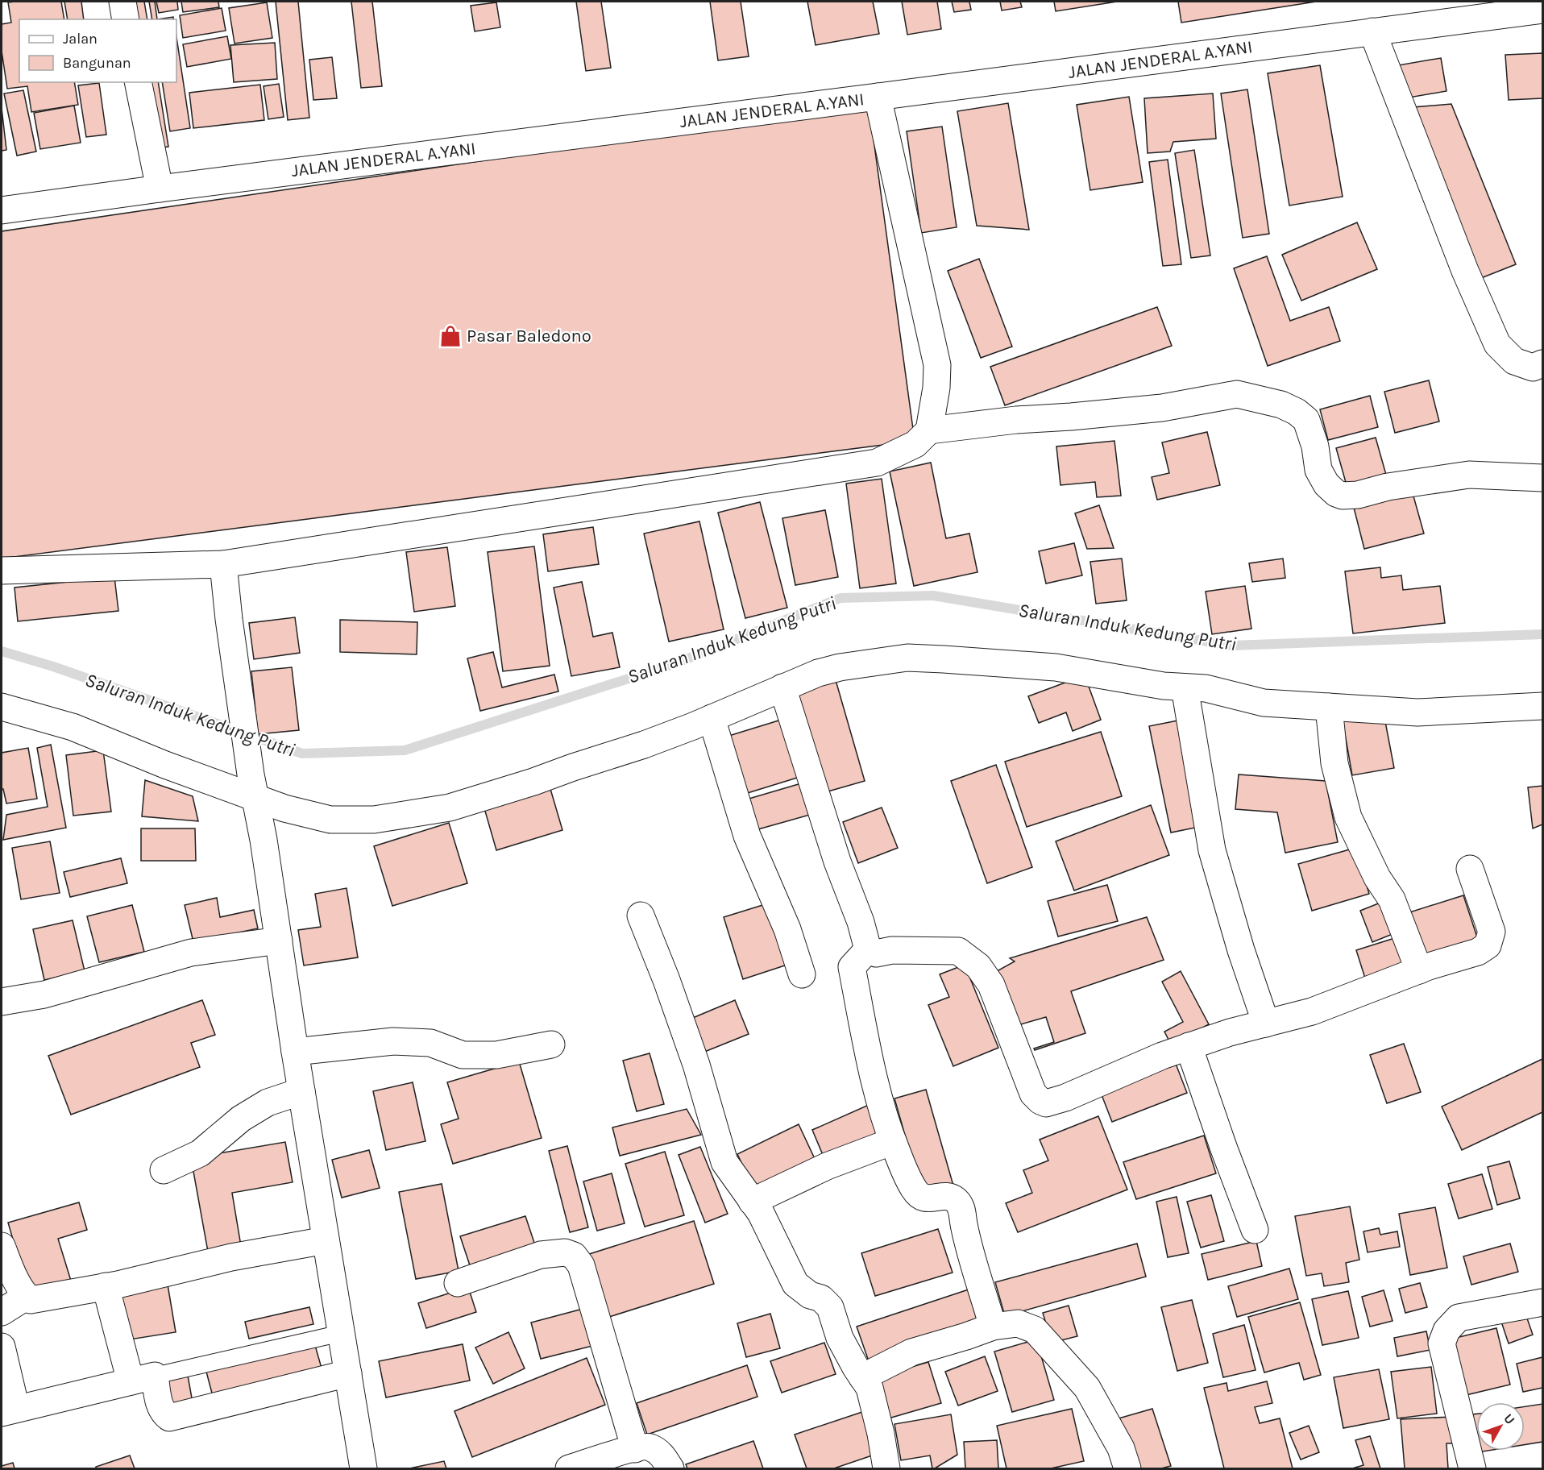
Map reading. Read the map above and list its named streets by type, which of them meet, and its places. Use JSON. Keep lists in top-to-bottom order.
{
  "streets": {
    "street": ["JALAN JENDERAL A.YANI"]
  },
  "water": ["Saluran Induk Kedung Putri"],
  "places": {
    "shop": ["Pasar Baledono"]
  },
  "legend": ["Jalan", "Bangunan"],
  "north": "top right"
}
